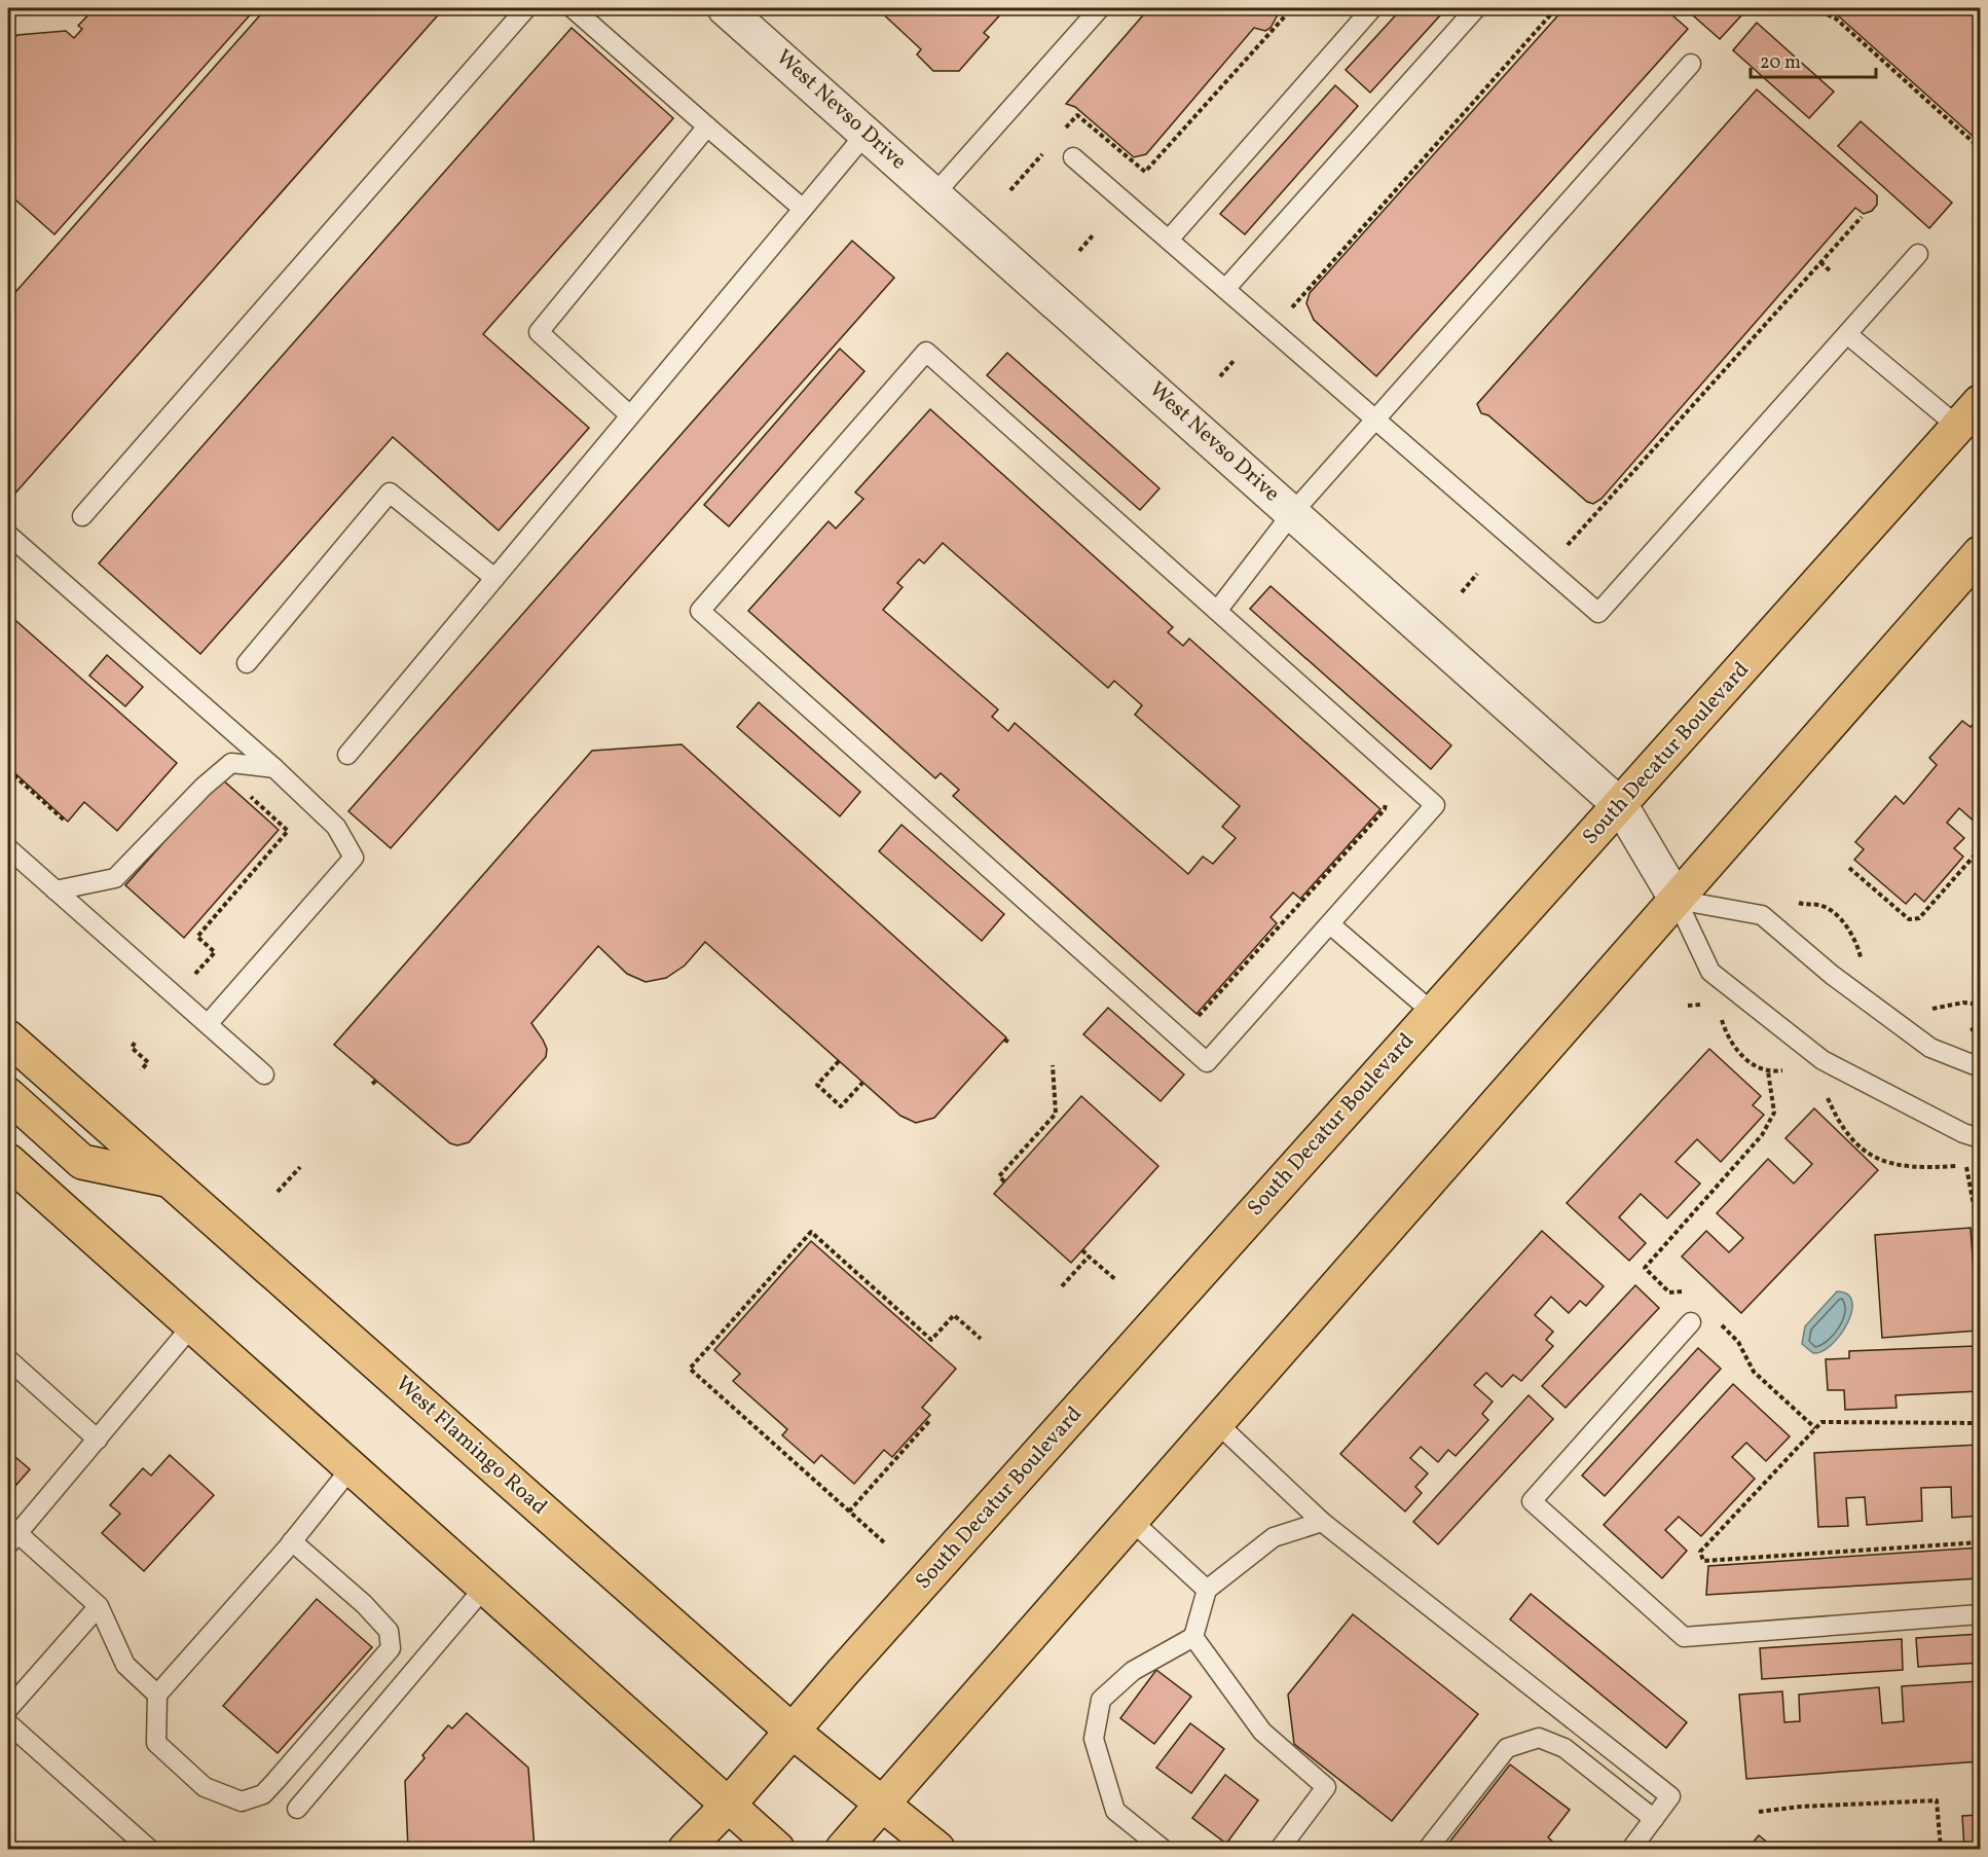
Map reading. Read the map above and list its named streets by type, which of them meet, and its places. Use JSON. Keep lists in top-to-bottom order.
{
  "streets": {
    "main road": ["South Decatur Boulevard", "West Flamingo Road"],
    "street": ["West Nevso Drive"]
  },
  "crossings": [
    ["West Nevso Drive", "South Decatur Boulevard"],
    ["South Decatur Boulevard", "West Flamingo Road"]
  ],
  "scale_bar": "20 m"
}
